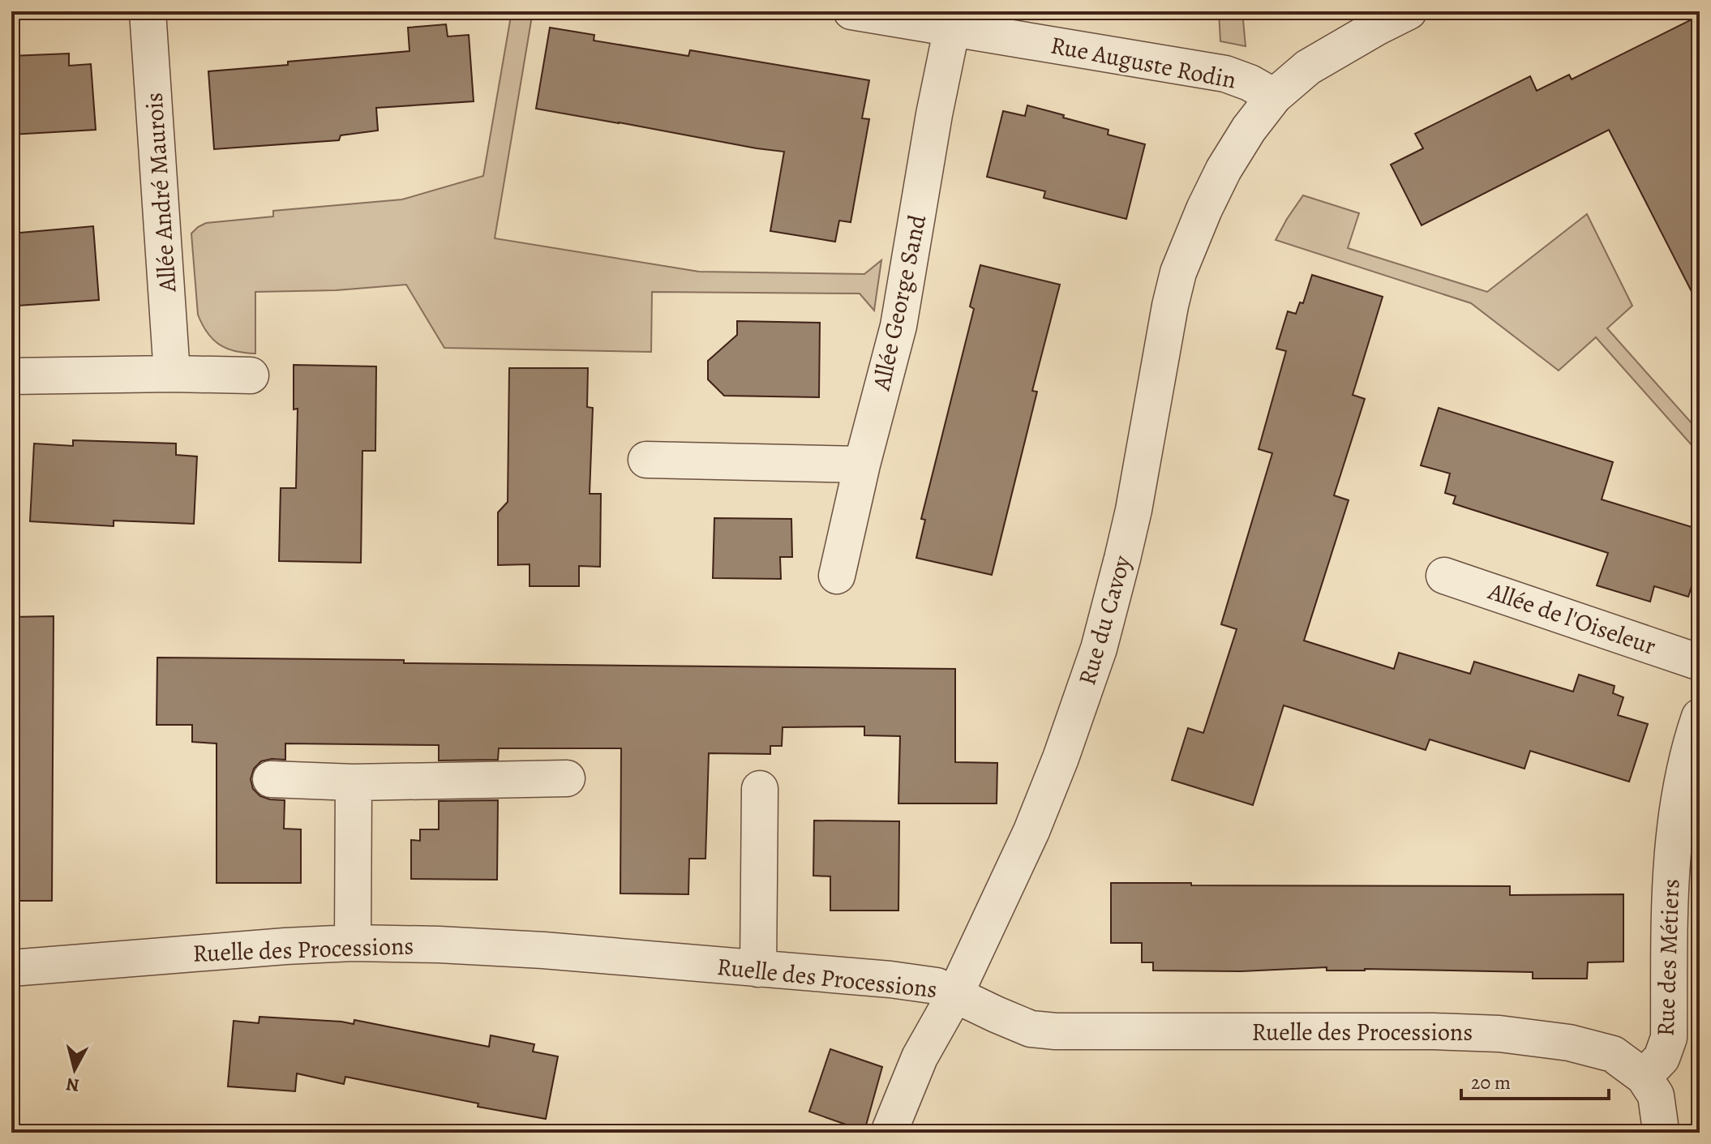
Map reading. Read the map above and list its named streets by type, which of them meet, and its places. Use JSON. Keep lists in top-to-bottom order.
{
  "streets": {
    "street": [
      "Rue Auguste Rodin",
      "Allée André Maurois",
      "Allée George Sand",
      "Allée de l'Oiseleur",
      "Rue du Cavoy",
      "Ruelle des Processions",
      "Rue des Métiers"
    ]
  },
  "crossings": [
    ["Rue Auguste Rodin", "Allée George Sand"],
    ["Rue Auguste Rodin", "Rue du Cavoy"],
    ["Rue du Cavoy", "Ruelle des Processions"],
    ["Ruelle des Processions", "Rue des Métiers"]
  ],
  "scale_bar": "20 m",
  "north": "bottom"
}
